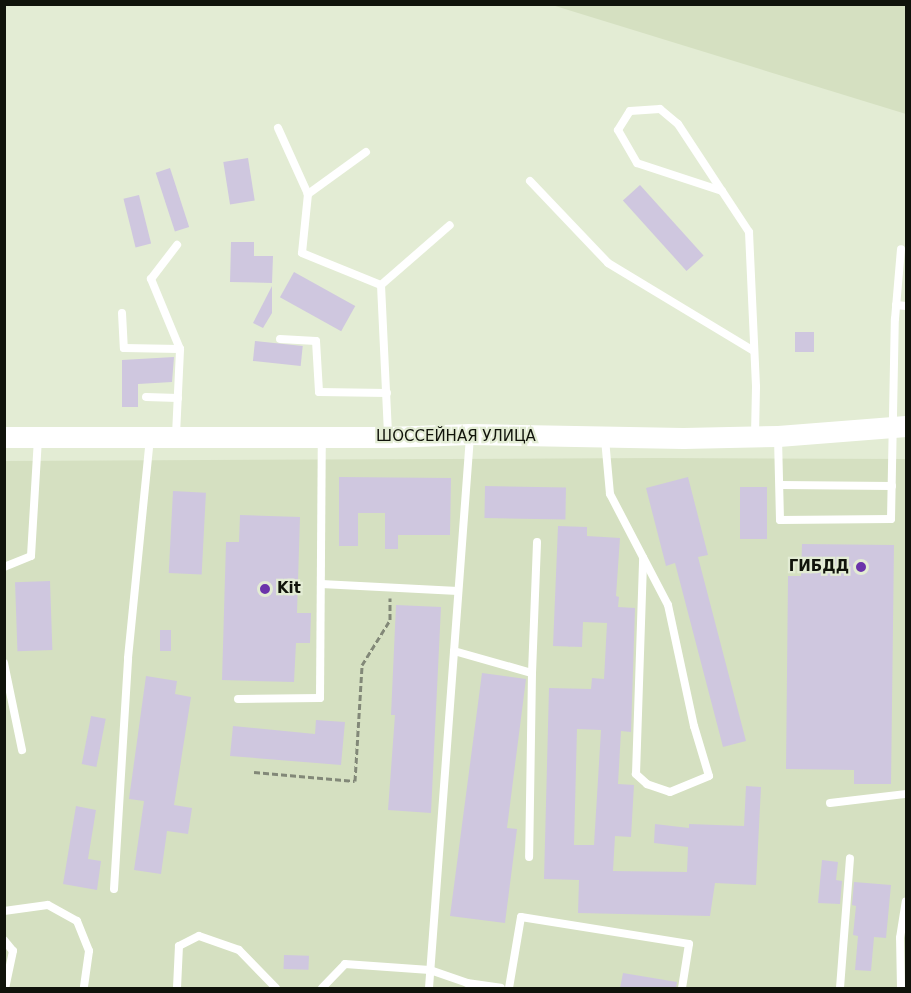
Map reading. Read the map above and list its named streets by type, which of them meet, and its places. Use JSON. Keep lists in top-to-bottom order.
{
  "streets": {
    "main road": ["ШОССЕЙНАЯ УЛИЦА"]
  },
  "places": ["ГИБДД", "Kit"]
}
